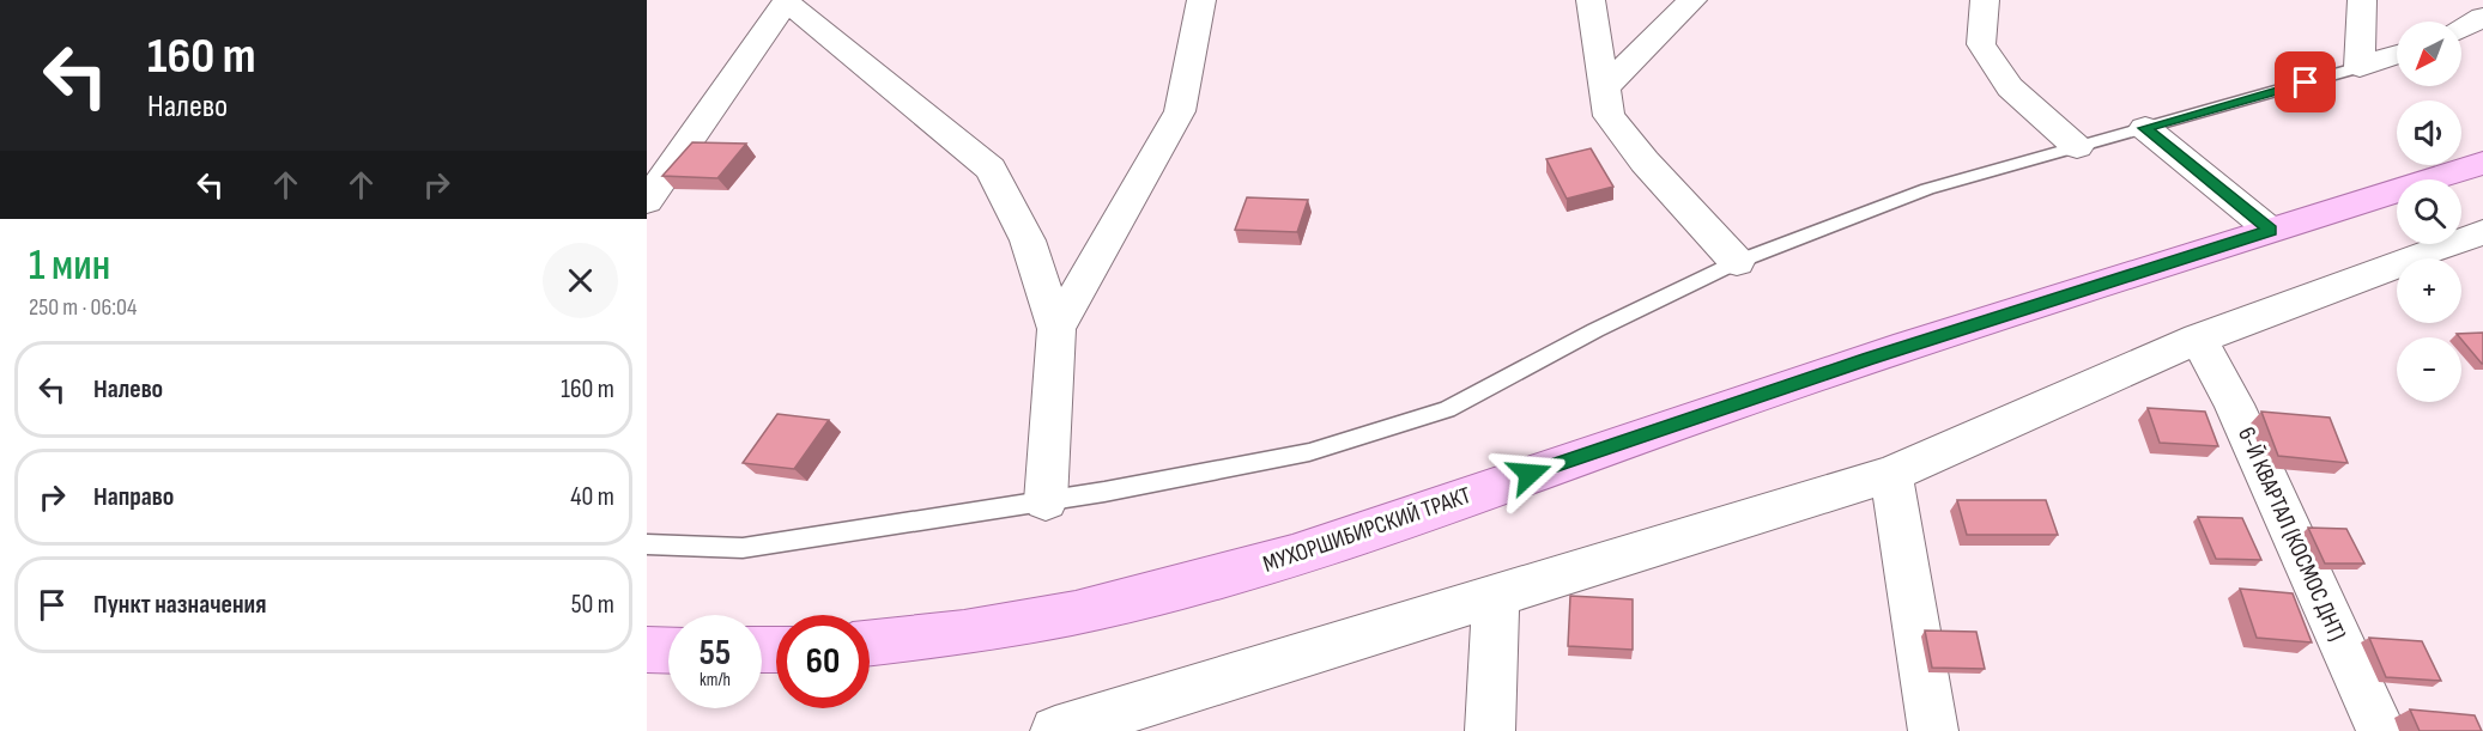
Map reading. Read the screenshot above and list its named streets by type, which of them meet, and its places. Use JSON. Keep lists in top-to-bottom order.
{
  "streets": {
    "main road": ["МУХОРШИБИРСКИЙ ТРАКТ"],
    "street": ["6-Й КВАРТАЛ (КОСМОС ДНТ)"]
  },
  "north": "bottom left",
  "page": {
    "turn": ["160 m", "Налево"],
    "map_buttons": ["+", "−"],
    "heading": ["1 мин", "250 m · 06:04"],
    "list": [
      {
        "name": "Налево",
        "value": "160 m"
      },
      {
        "name": "Направо",
        "value": "40 m"
      },
      {
        "name": "Пункт назначения",
        "value": "50 m"
      }
    ],
    "speed": "55 km/h",
    "limit": "60"
  }
}
